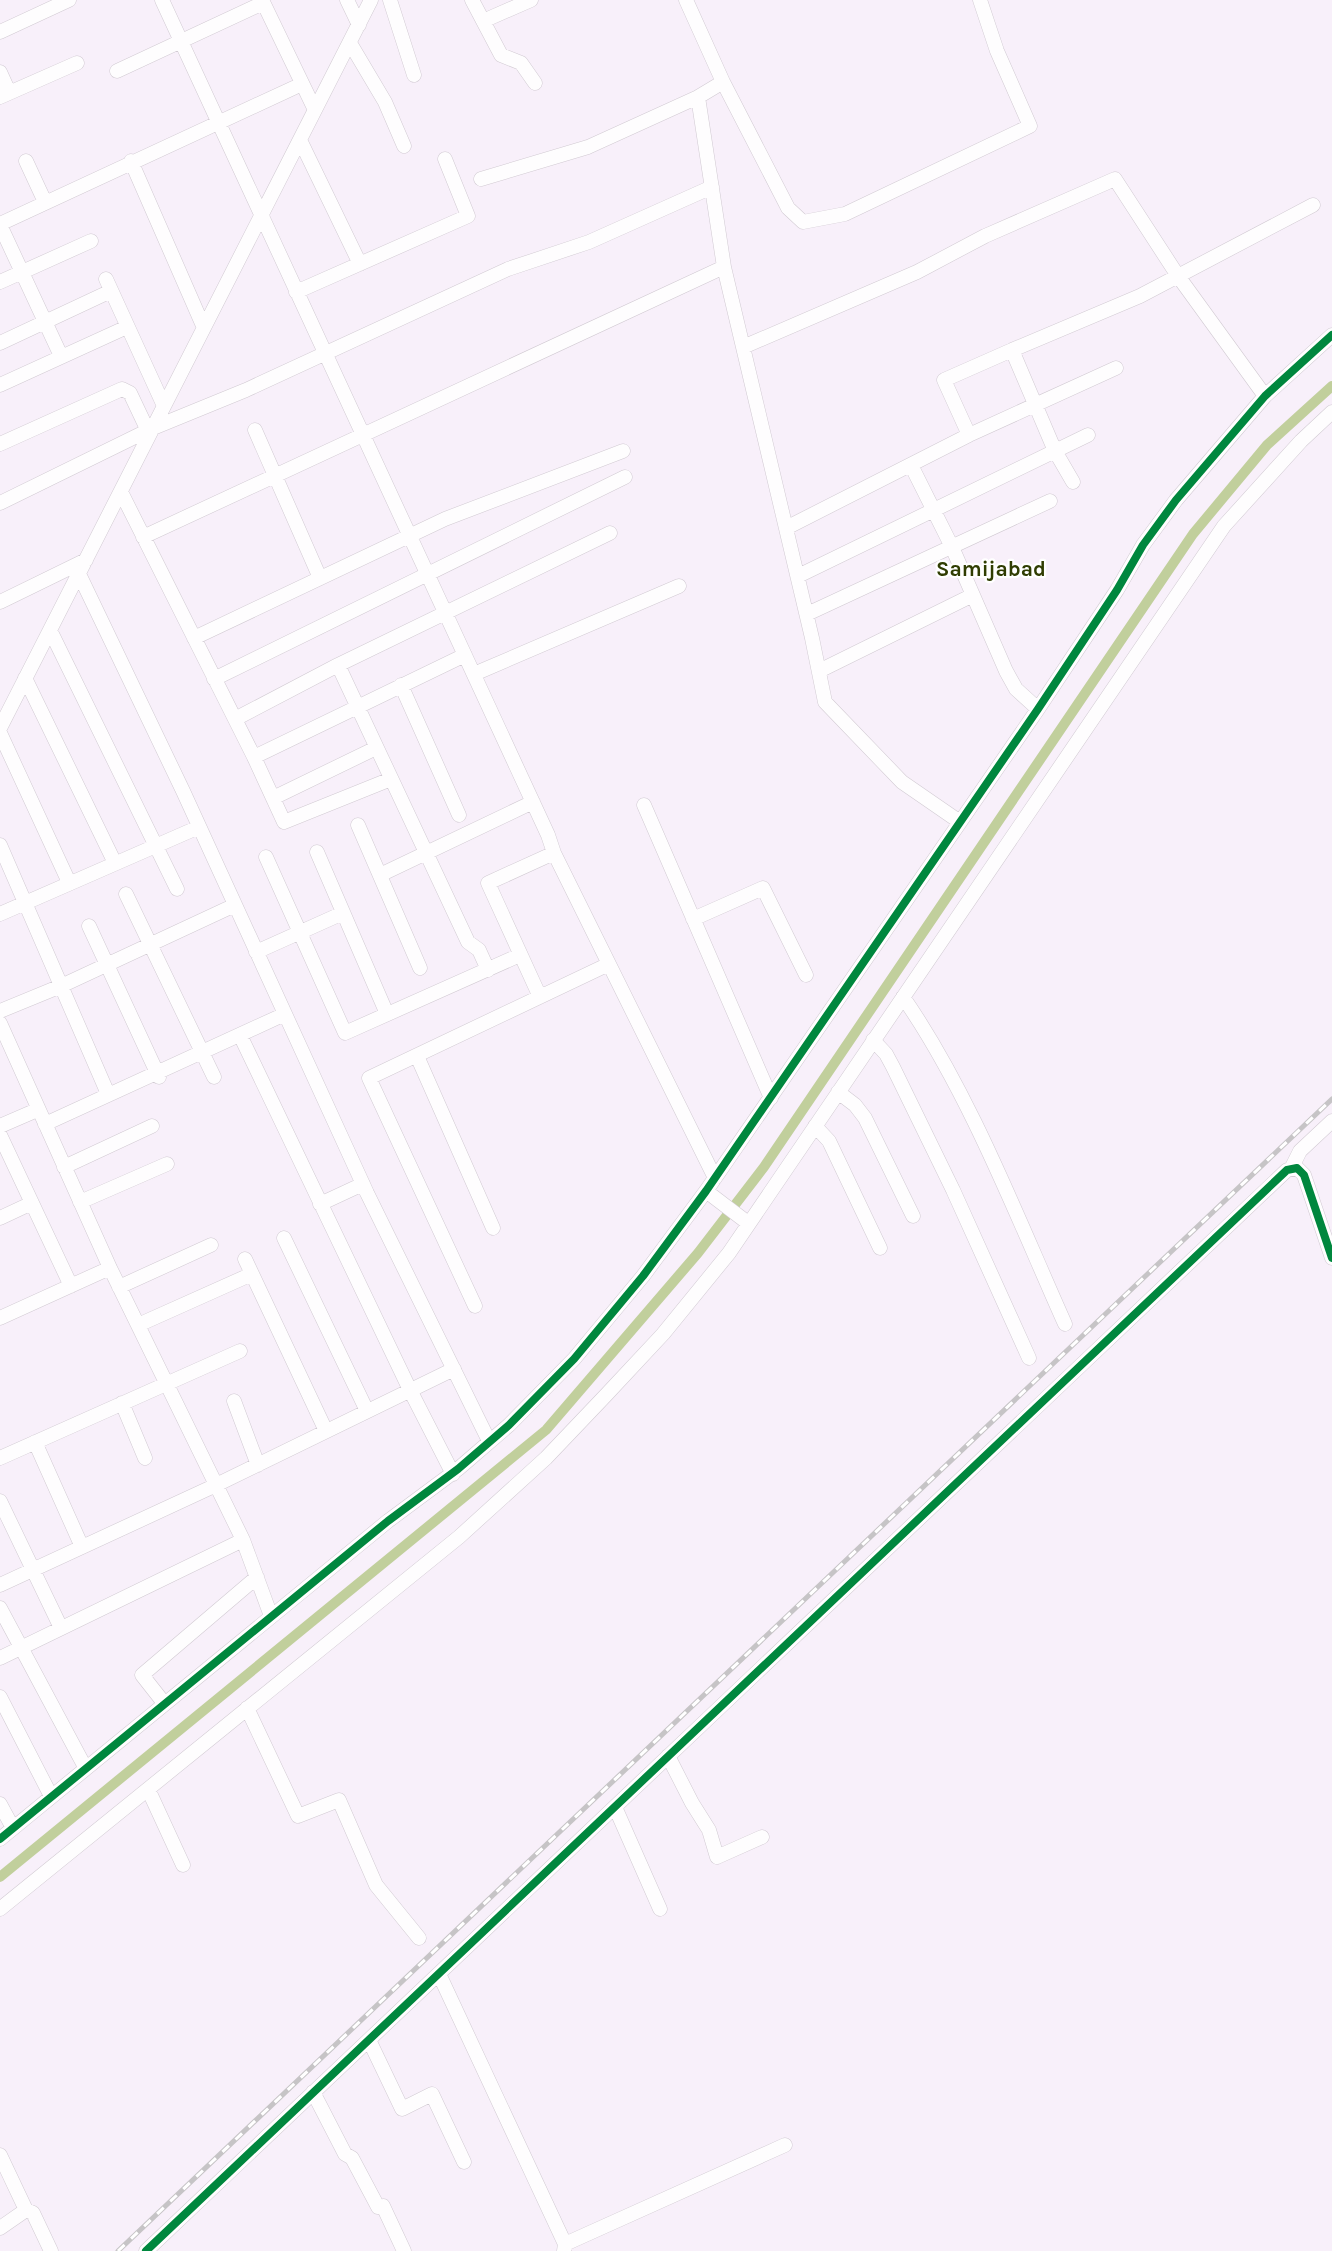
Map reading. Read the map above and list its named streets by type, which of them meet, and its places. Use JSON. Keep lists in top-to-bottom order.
{
  "districts": ["Samijabad"]
}
